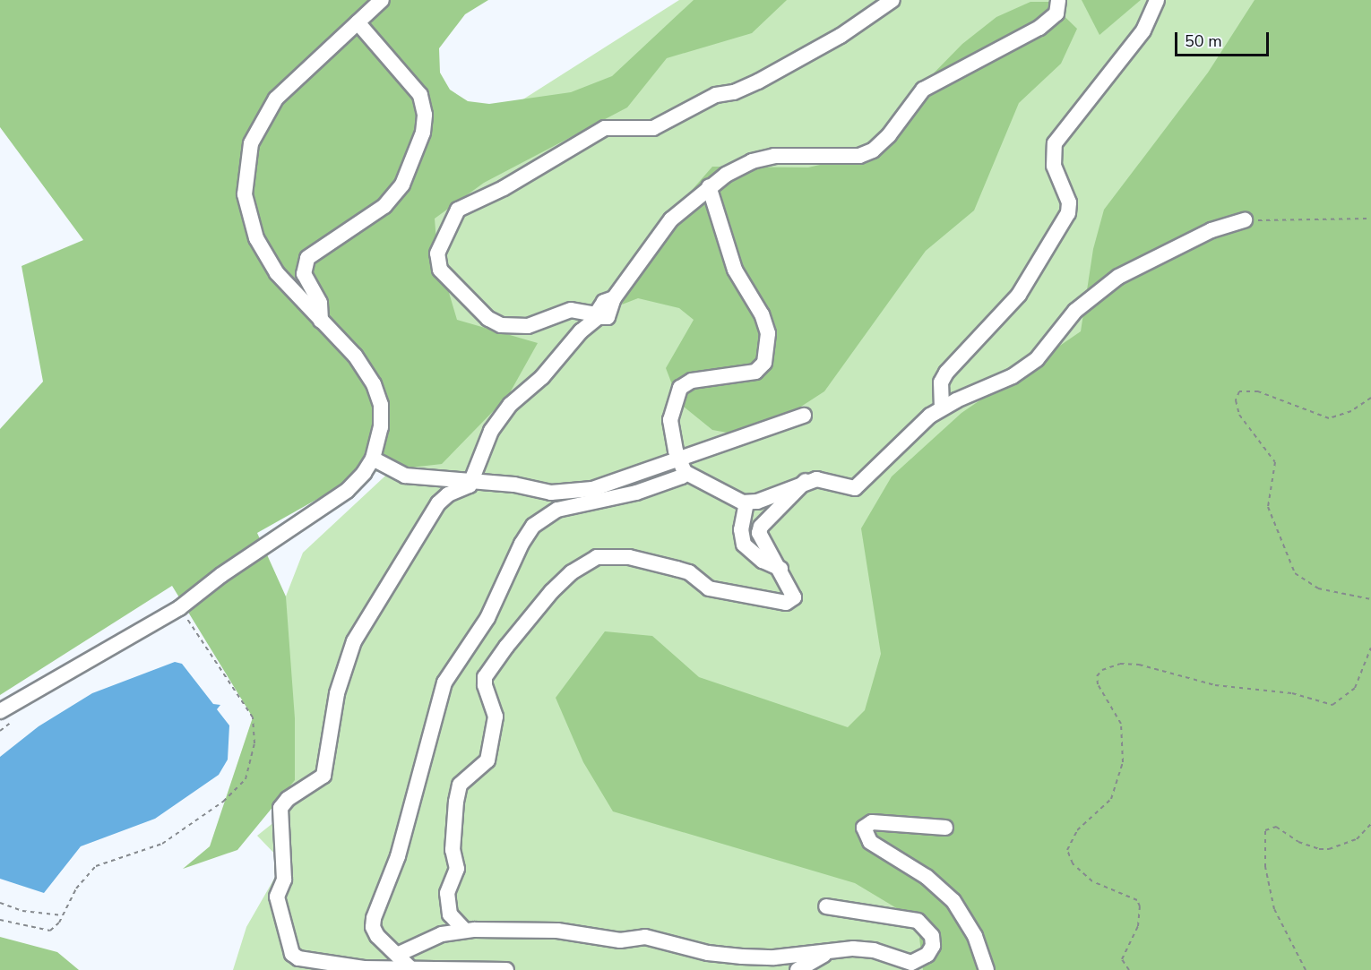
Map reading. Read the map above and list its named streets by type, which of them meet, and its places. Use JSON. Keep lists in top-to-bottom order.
{
  "scale_bar": "50 m"
}
